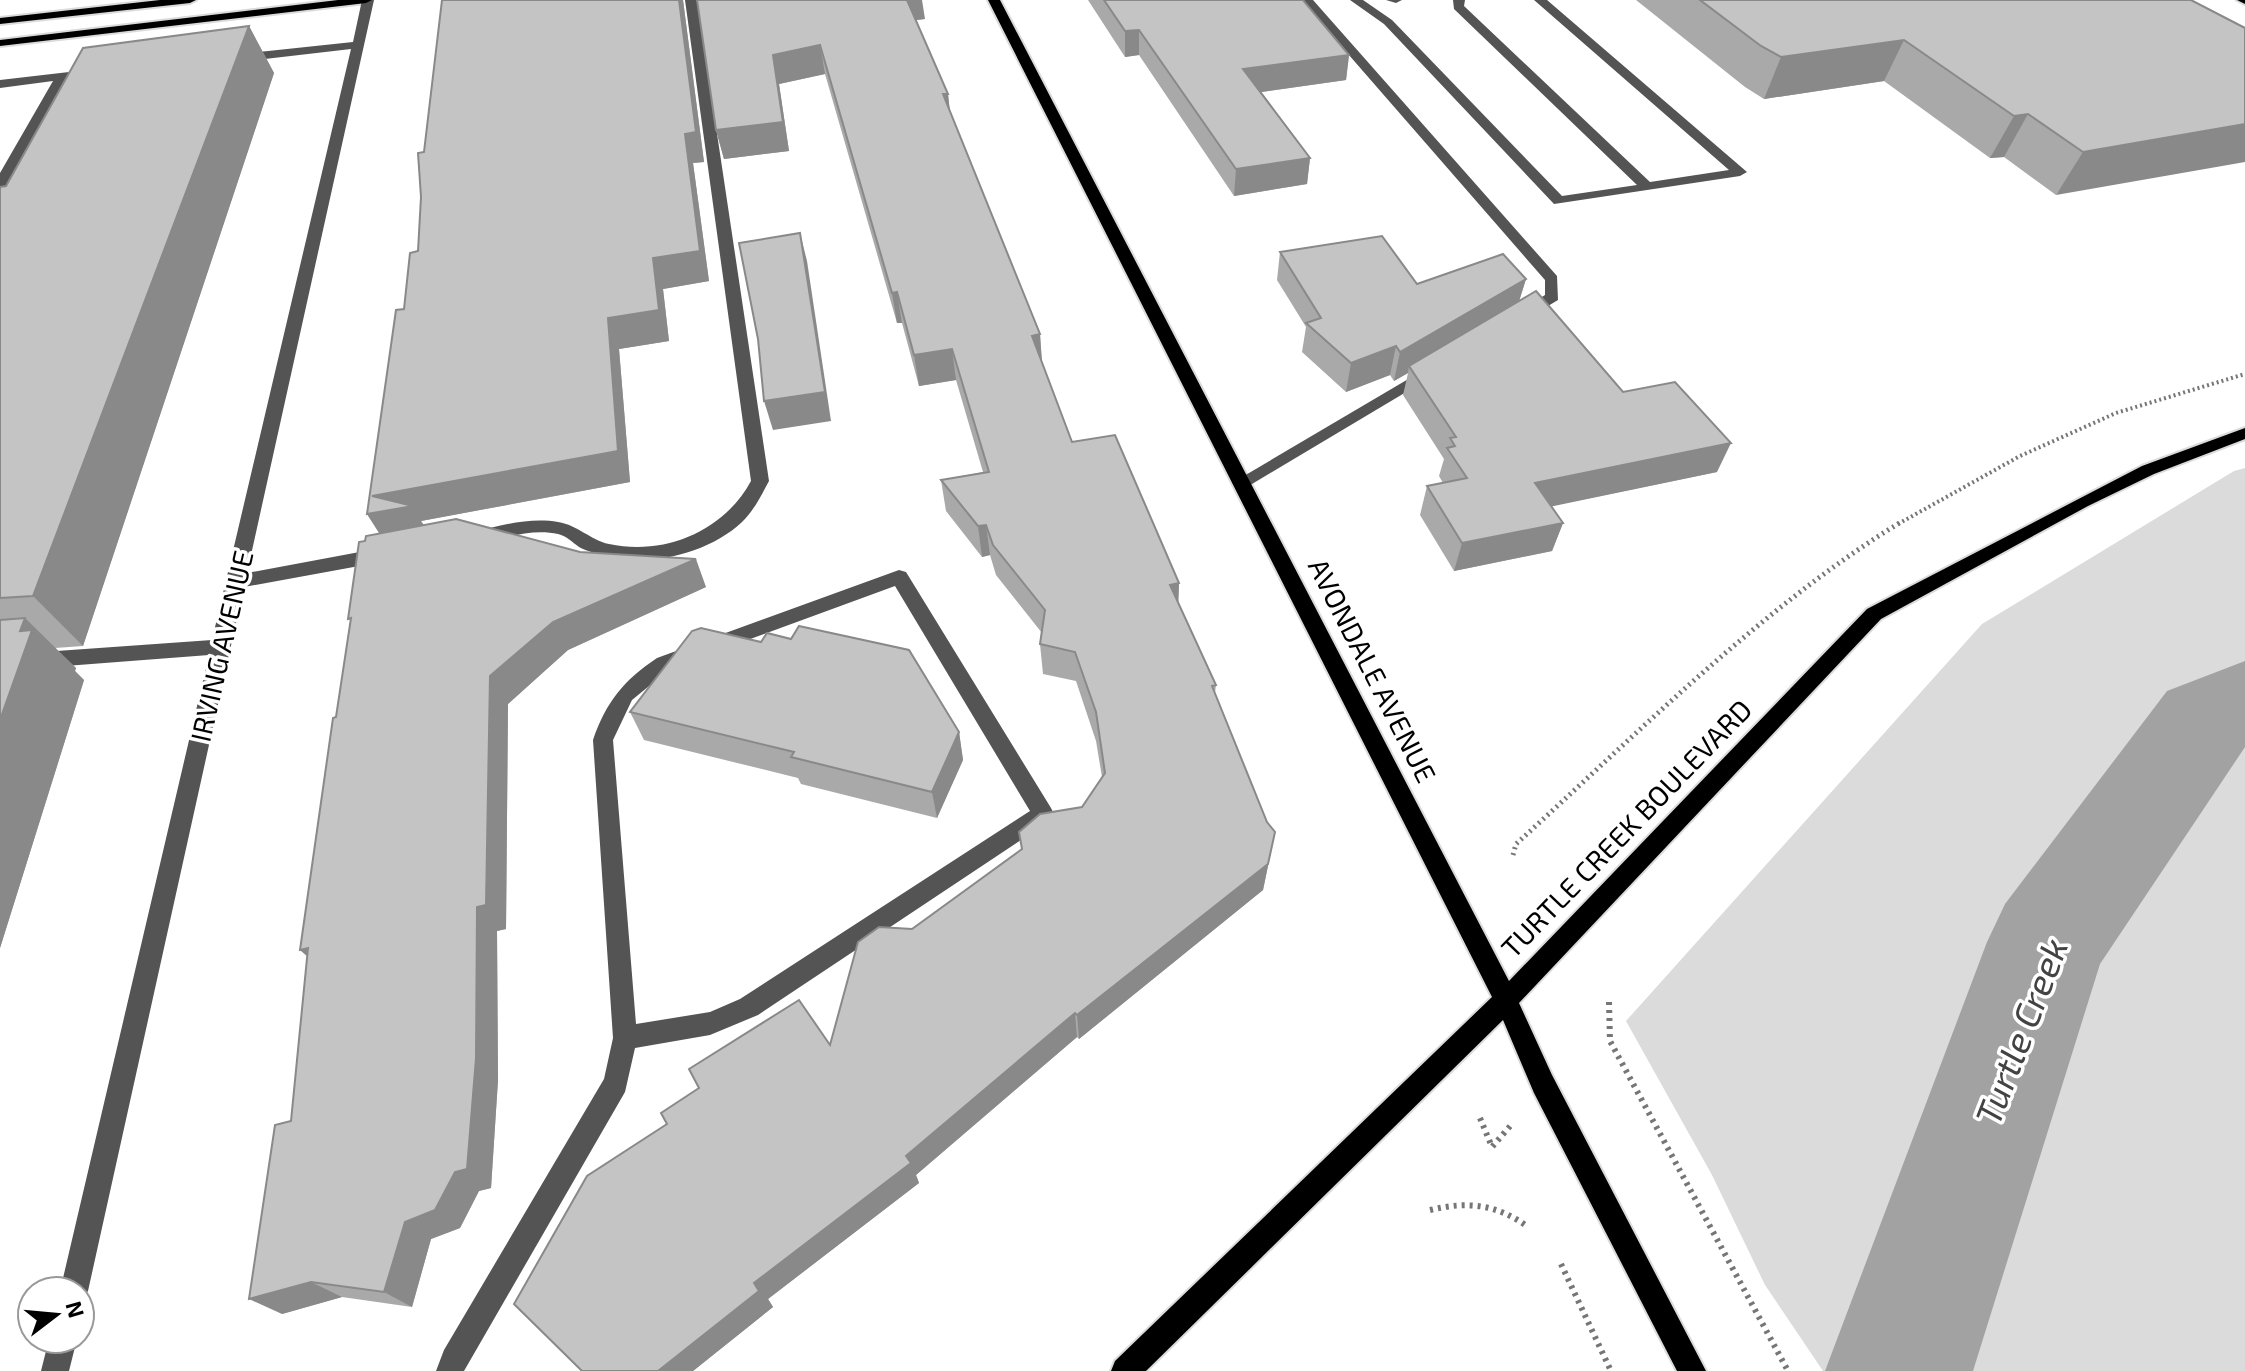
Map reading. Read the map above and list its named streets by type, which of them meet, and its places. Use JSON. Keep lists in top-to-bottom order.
{
  "streets": {
    "main road": ["AVONDALE AVENUE", "TURTLE CREEK BOULEVARD"],
    "street": ["IRVING AVENUE"]
  },
  "crossings": [
    ["AVONDALE AVENUE", "TURTLE CREEK BOULEVARD"]
  ],
  "water": ["Turtle Creek"],
  "north": "right"
}
